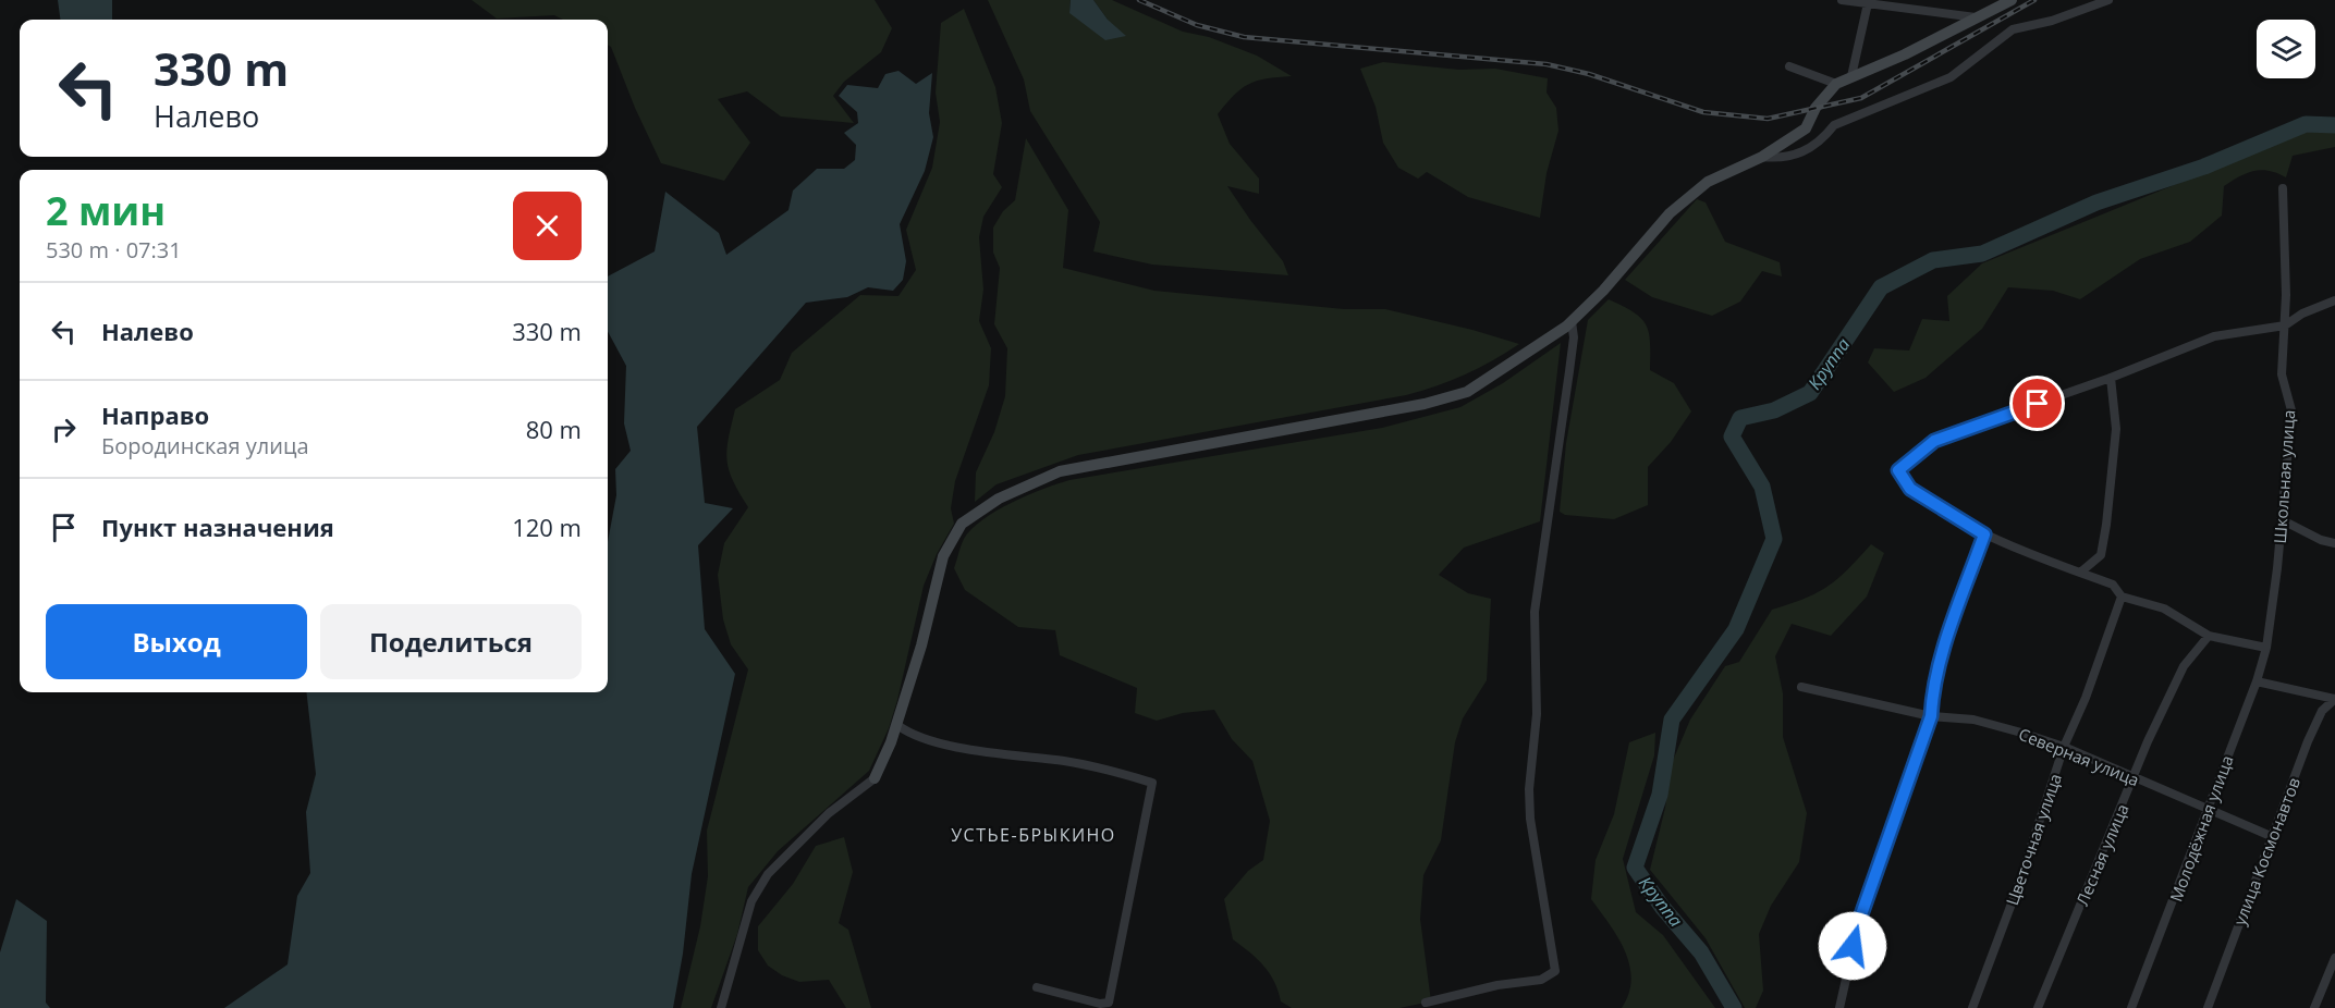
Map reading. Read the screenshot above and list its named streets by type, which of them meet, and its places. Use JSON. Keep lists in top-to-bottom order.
{
  "streets": {
    "street": [
      "Школьная улица",
      "Северная улица",
      "Молодёжная улица",
      "Цветочная улица",
      "улица Космонавтов",
      "Лесная улица"
    ]
  },
  "crossings": [
    ["Школьная улица", "Молодёжная улица"],
    ["Северная улица", "Молодёжная улица"],
    ["Северная улица", "Цветочная улица"],
    ["Северная улица", "улица Космонавтов"],
    ["Северная улица", "Лесная улица"]
  ],
  "districts": ["УСТЬЕ-БРЫКИНО"],
  "water": ["Круппа"],
  "page": {
    "turn": ["330 m", "Налево"],
    "heading": ["2 мин", "530 m · 07:31"],
    "list": [
      {
        "name": "Налево",
        "value": "330 m"
      },
      {
        "name": "Направо",
        "note": "Бородинская улица",
        "value": "80 m"
      },
      {
        "name": "Пункт назначения",
        "value": "120 m"
      }
    ],
    "buttons": ["Выход", "Поделиться"]
  }
}
